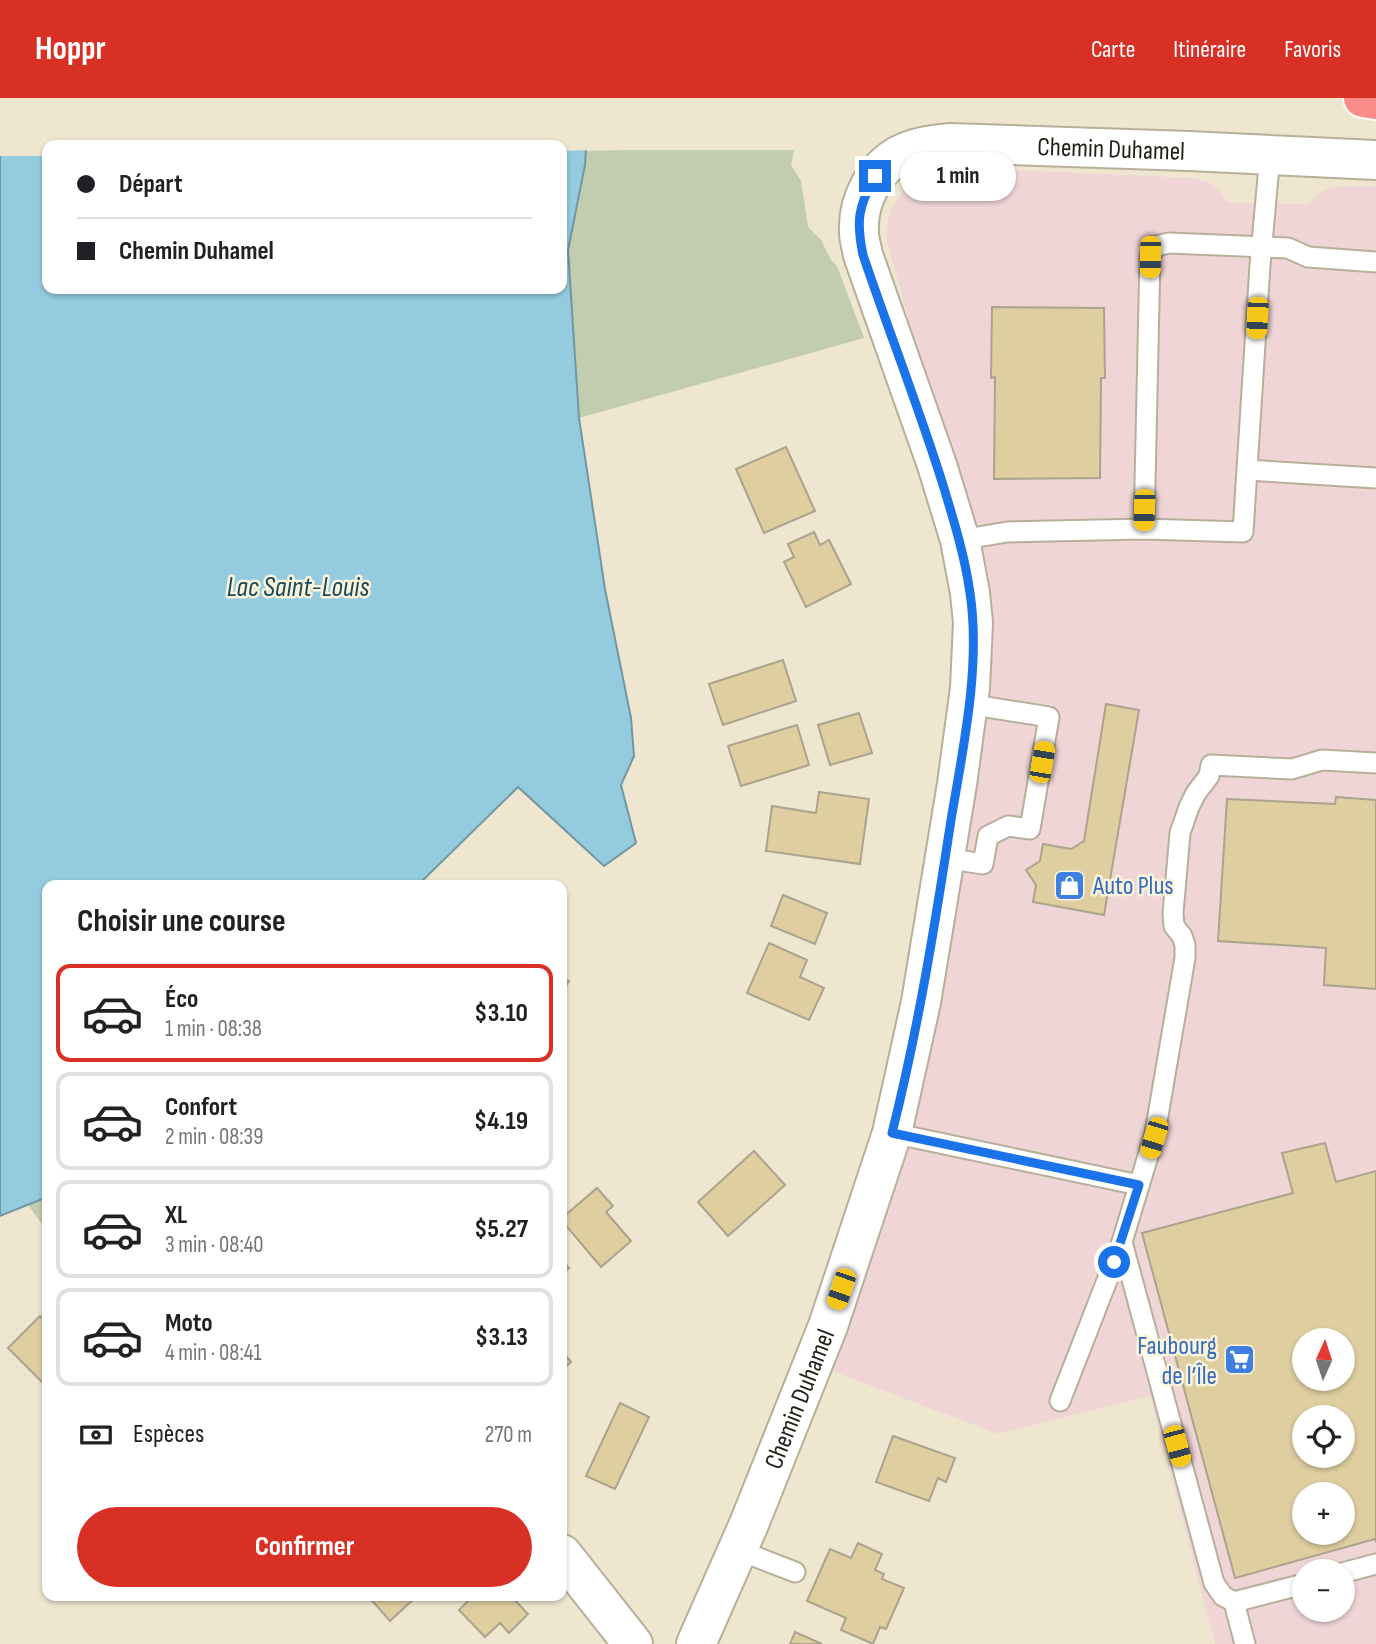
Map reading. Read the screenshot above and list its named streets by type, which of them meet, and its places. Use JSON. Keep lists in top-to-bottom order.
{
  "streets": {
    "street": ["Chemin Duhamel"]
  },
  "water": ["Lac Saint-Louis"],
  "places": {
    "shop": ["Auto Plus"],
    "supermarket": ["Faubourg de l’Île"]
  },
  "north": "top",
  "page": {
    "header": "Hoppr",
    "nav": ["Carte", "Itinéraire", "Favoris"],
    "banner": ["Départ", "Chemin Duhamel"],
    "bubble": "1 min",
    "heading": "Choisir une course",
    "list": [
      {
        "name": "Éco",
        "note": "1 min · 08:38",
        "value": "$3.10"
      },
      {
        "name": "Confort",
        "note": "2 min · 08:39",
        "value": "$4.19"
      },
      {
        "name": "XL",
        "note": "3 min · 08:40",
        "value": "$5.27"
      },
      {
        "name": "Moto",
        "note": "4 min · 08:41",
        "value": "$3.13"
      }
    ],
    "map_buttons": ["+", "−"],
    "pay": ["Espèces", "270 m"],
    "buttons": "Confirmer"
  }
}
